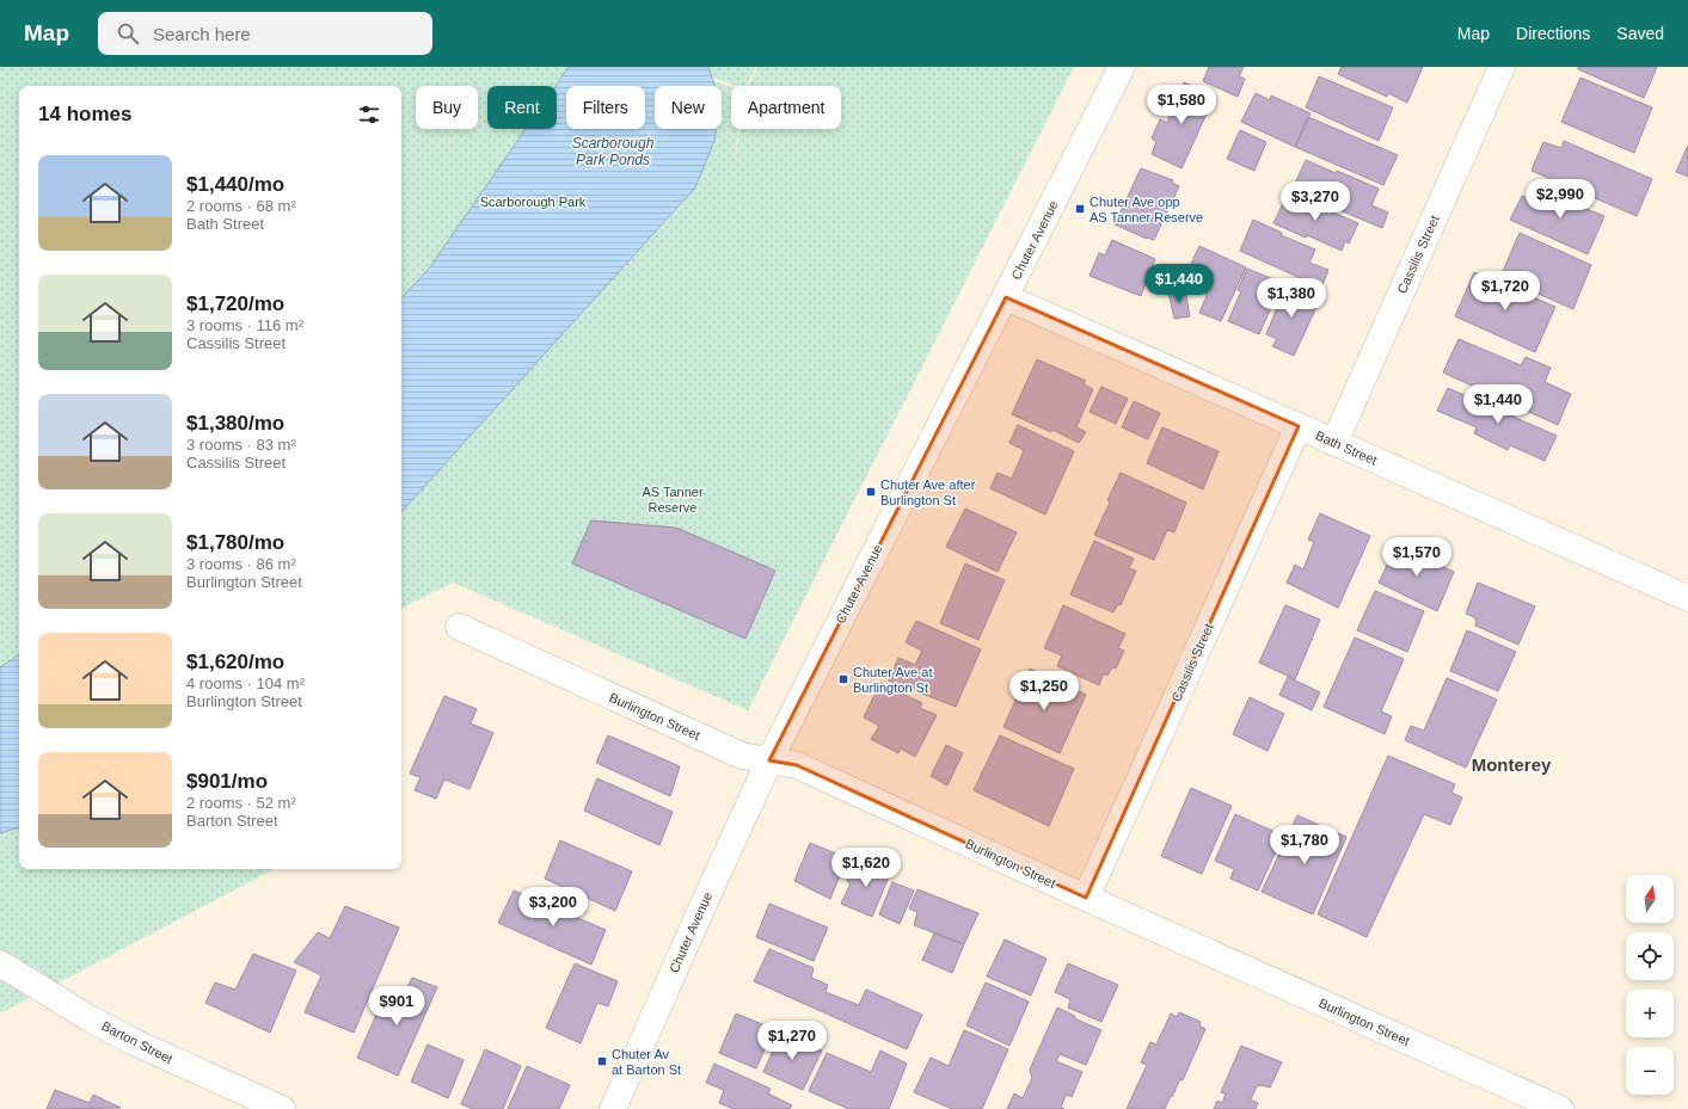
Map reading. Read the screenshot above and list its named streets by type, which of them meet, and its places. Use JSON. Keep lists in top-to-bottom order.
{
  "streets": {
    "street": [
      "Chuter Avenue",
      "Cassilis Street",
      "Bath Street",
      "Burlington Street",
      "Barton Street"
    ]
  },
  "crossings": [
    ["Chuter Avenue", "Bath Street"],
    ["Chuter Avenue", "Burlington Street"],
    ["Cassilis Street", "Bath Street"],
    ["Cassilis Street", "Burlington Street"]
  ],
  "districts": ["Monterey"],
  "water": ["Scarborough Park Ponds"],
  "parks": ["Scarborough Park", "AS Tanner Reserve"],
  "places": {
    "transit": [
      "Chuter Ave opp AS Tanner Reserve",
      "Chuter Ave after Burlington St",
      "Chuter Ave at Burlington St",
      "Chuter Av at Barton St"
    ]
  },
  "north": "top",
  "page": {
    "header": "Map",
    "search": "Search here",
    "nav": ["Map", "Directions", "Saved"],
    "price": [
      "$1,580",
      "$2,990",
      "$3,270",
      "$1,440",
      "$1,720",
      "$1,380",
      "$1,440",
      "$1,570",
      "$1,250",
      "$1,780",
      "$1,620",
      "$3,200",
      "$901",
      "$1,270"
    ],
    "chip": [
      "Buy",
      "Rent",
      "Filters",
      "New",
      "Apartment"
    ],
    "heading": "14 homes",
    "list": [
      {
        "name": "$1,440/mo",
        "note": "2 rooms · 68 m² · Bath Street"
      },
      {
        "name": "$1,720/mo",
        "note": "3 rooms · 116 m² · Cassilis Street"
      },
      {
        "name": "$1,380/mo",
        "note": "3 rooms · 83 m² · Cassilis Street"
      },
      {
        "name": "$1,780/mo",
        "note": "3 rooms · 86 m² · Burlington Street"
      },
      {
        "name": "$1,620/mo",
        "note": "4 rooms · 104 m² · Burlington Street"
      },
      {
        "name": "$901/mo",
        "note": "2 rooms · 52 m² · Barton Street"
      }
    ],
    "map_buttons": ["+", "−"]
  }
}
